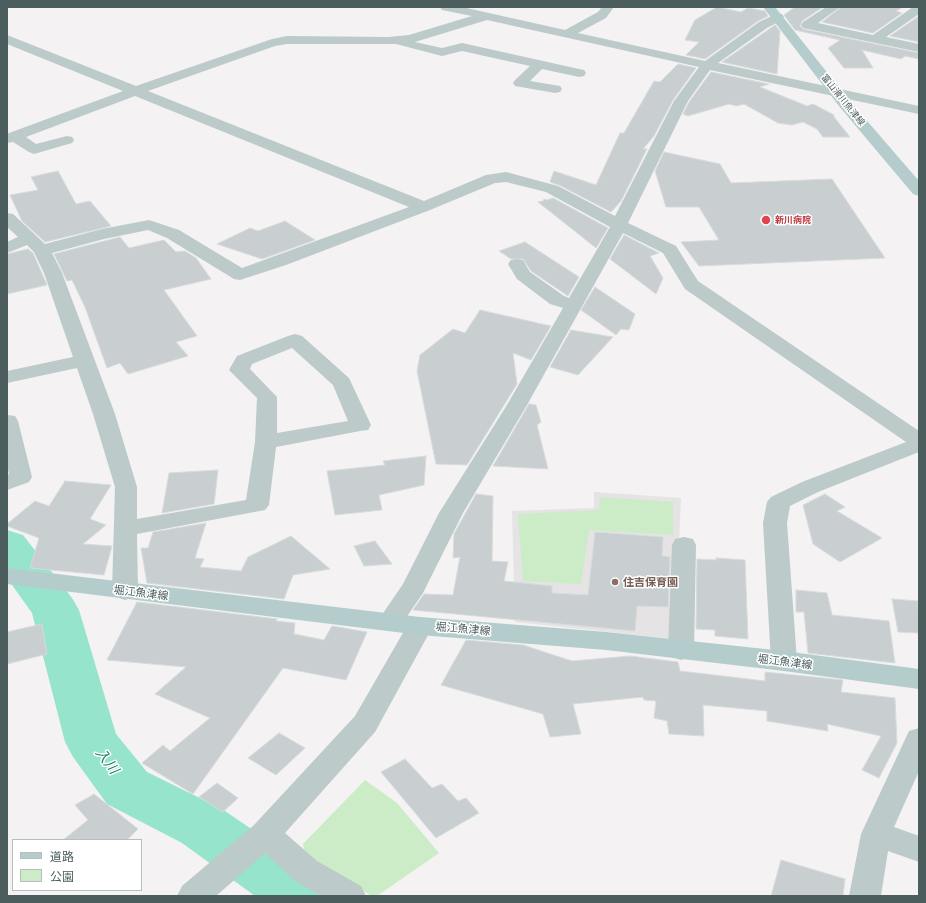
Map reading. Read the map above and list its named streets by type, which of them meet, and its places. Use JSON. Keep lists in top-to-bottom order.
{
  "streets": {
    "main road": ["富山滑川魚津線", "堀江魚津線"]
  },
  "water": ["入川"],
  "places": ["新川病院", "住吉保育園"],
  "legend": ["道路", "公園"]
}
